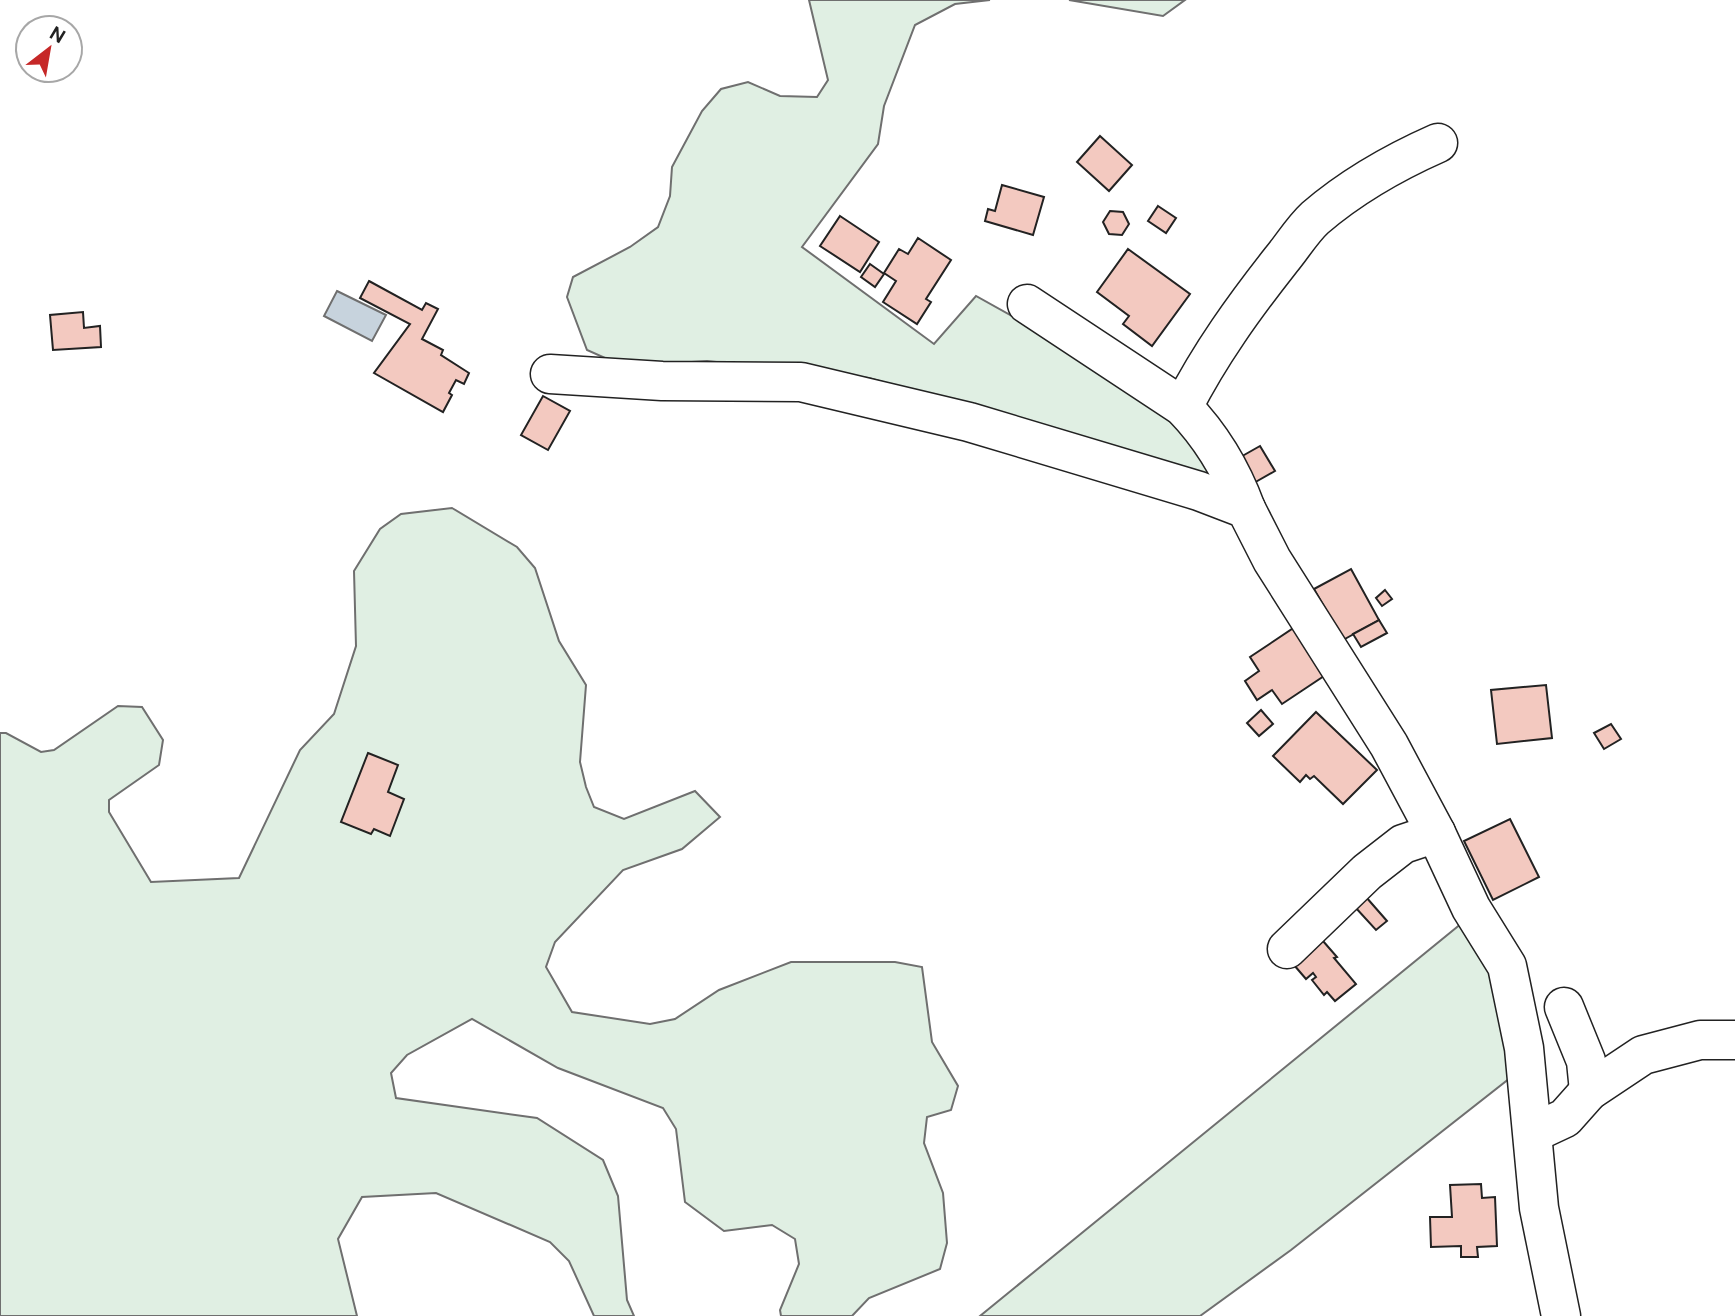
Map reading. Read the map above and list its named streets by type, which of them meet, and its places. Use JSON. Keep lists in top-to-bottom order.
{
  "north": "top right"
}
